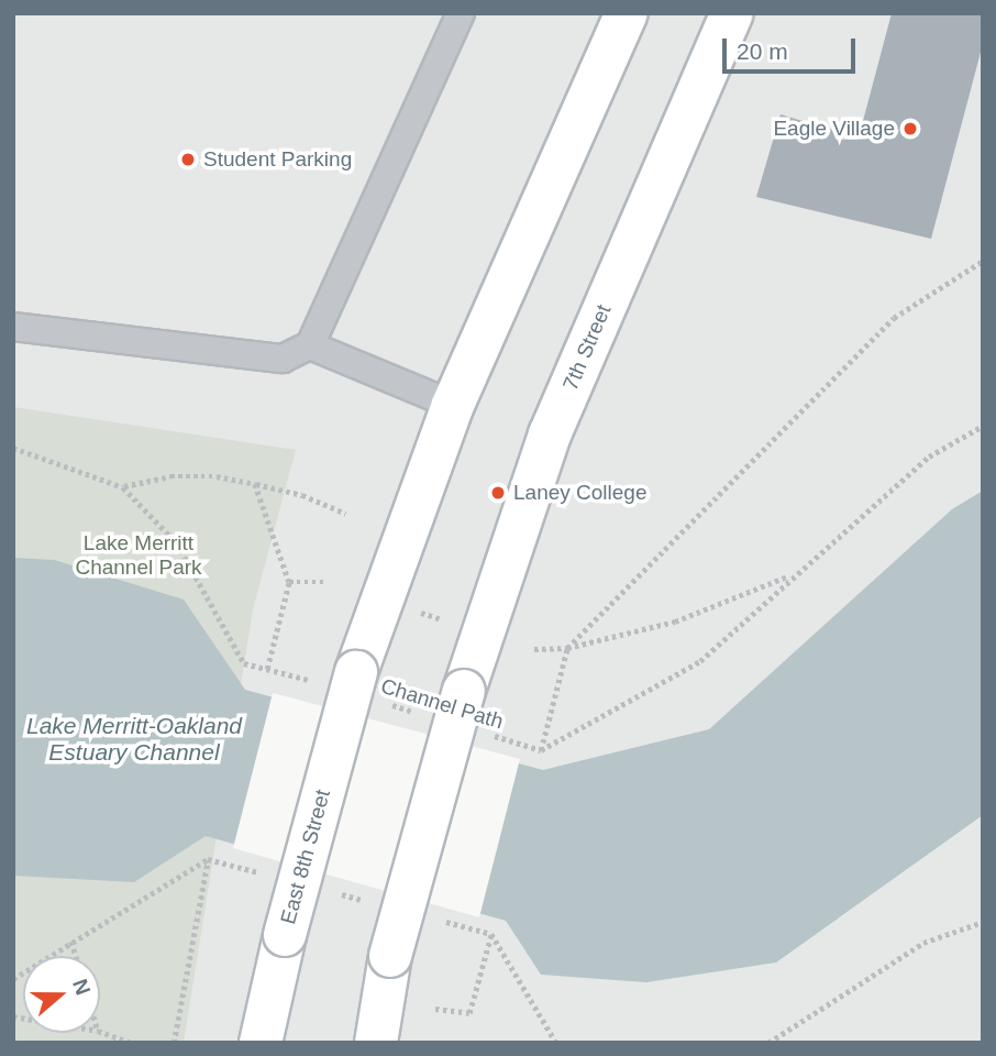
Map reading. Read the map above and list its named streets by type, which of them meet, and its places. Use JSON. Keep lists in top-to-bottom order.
{
  "streets": {
    "main road": ["7th Street", "East 8th Street"],
    "path": ["Channel Path"]
  },
  "water": ["Lake Merritt-Oakland Estuary Channel"],
  "parks": ["Lake Merritt Channel Park"],
  "places": ["Eagle Village", "Student Parking", "Laney College"],
  "scale_bar": "20 m",
  "north": "right"
}
